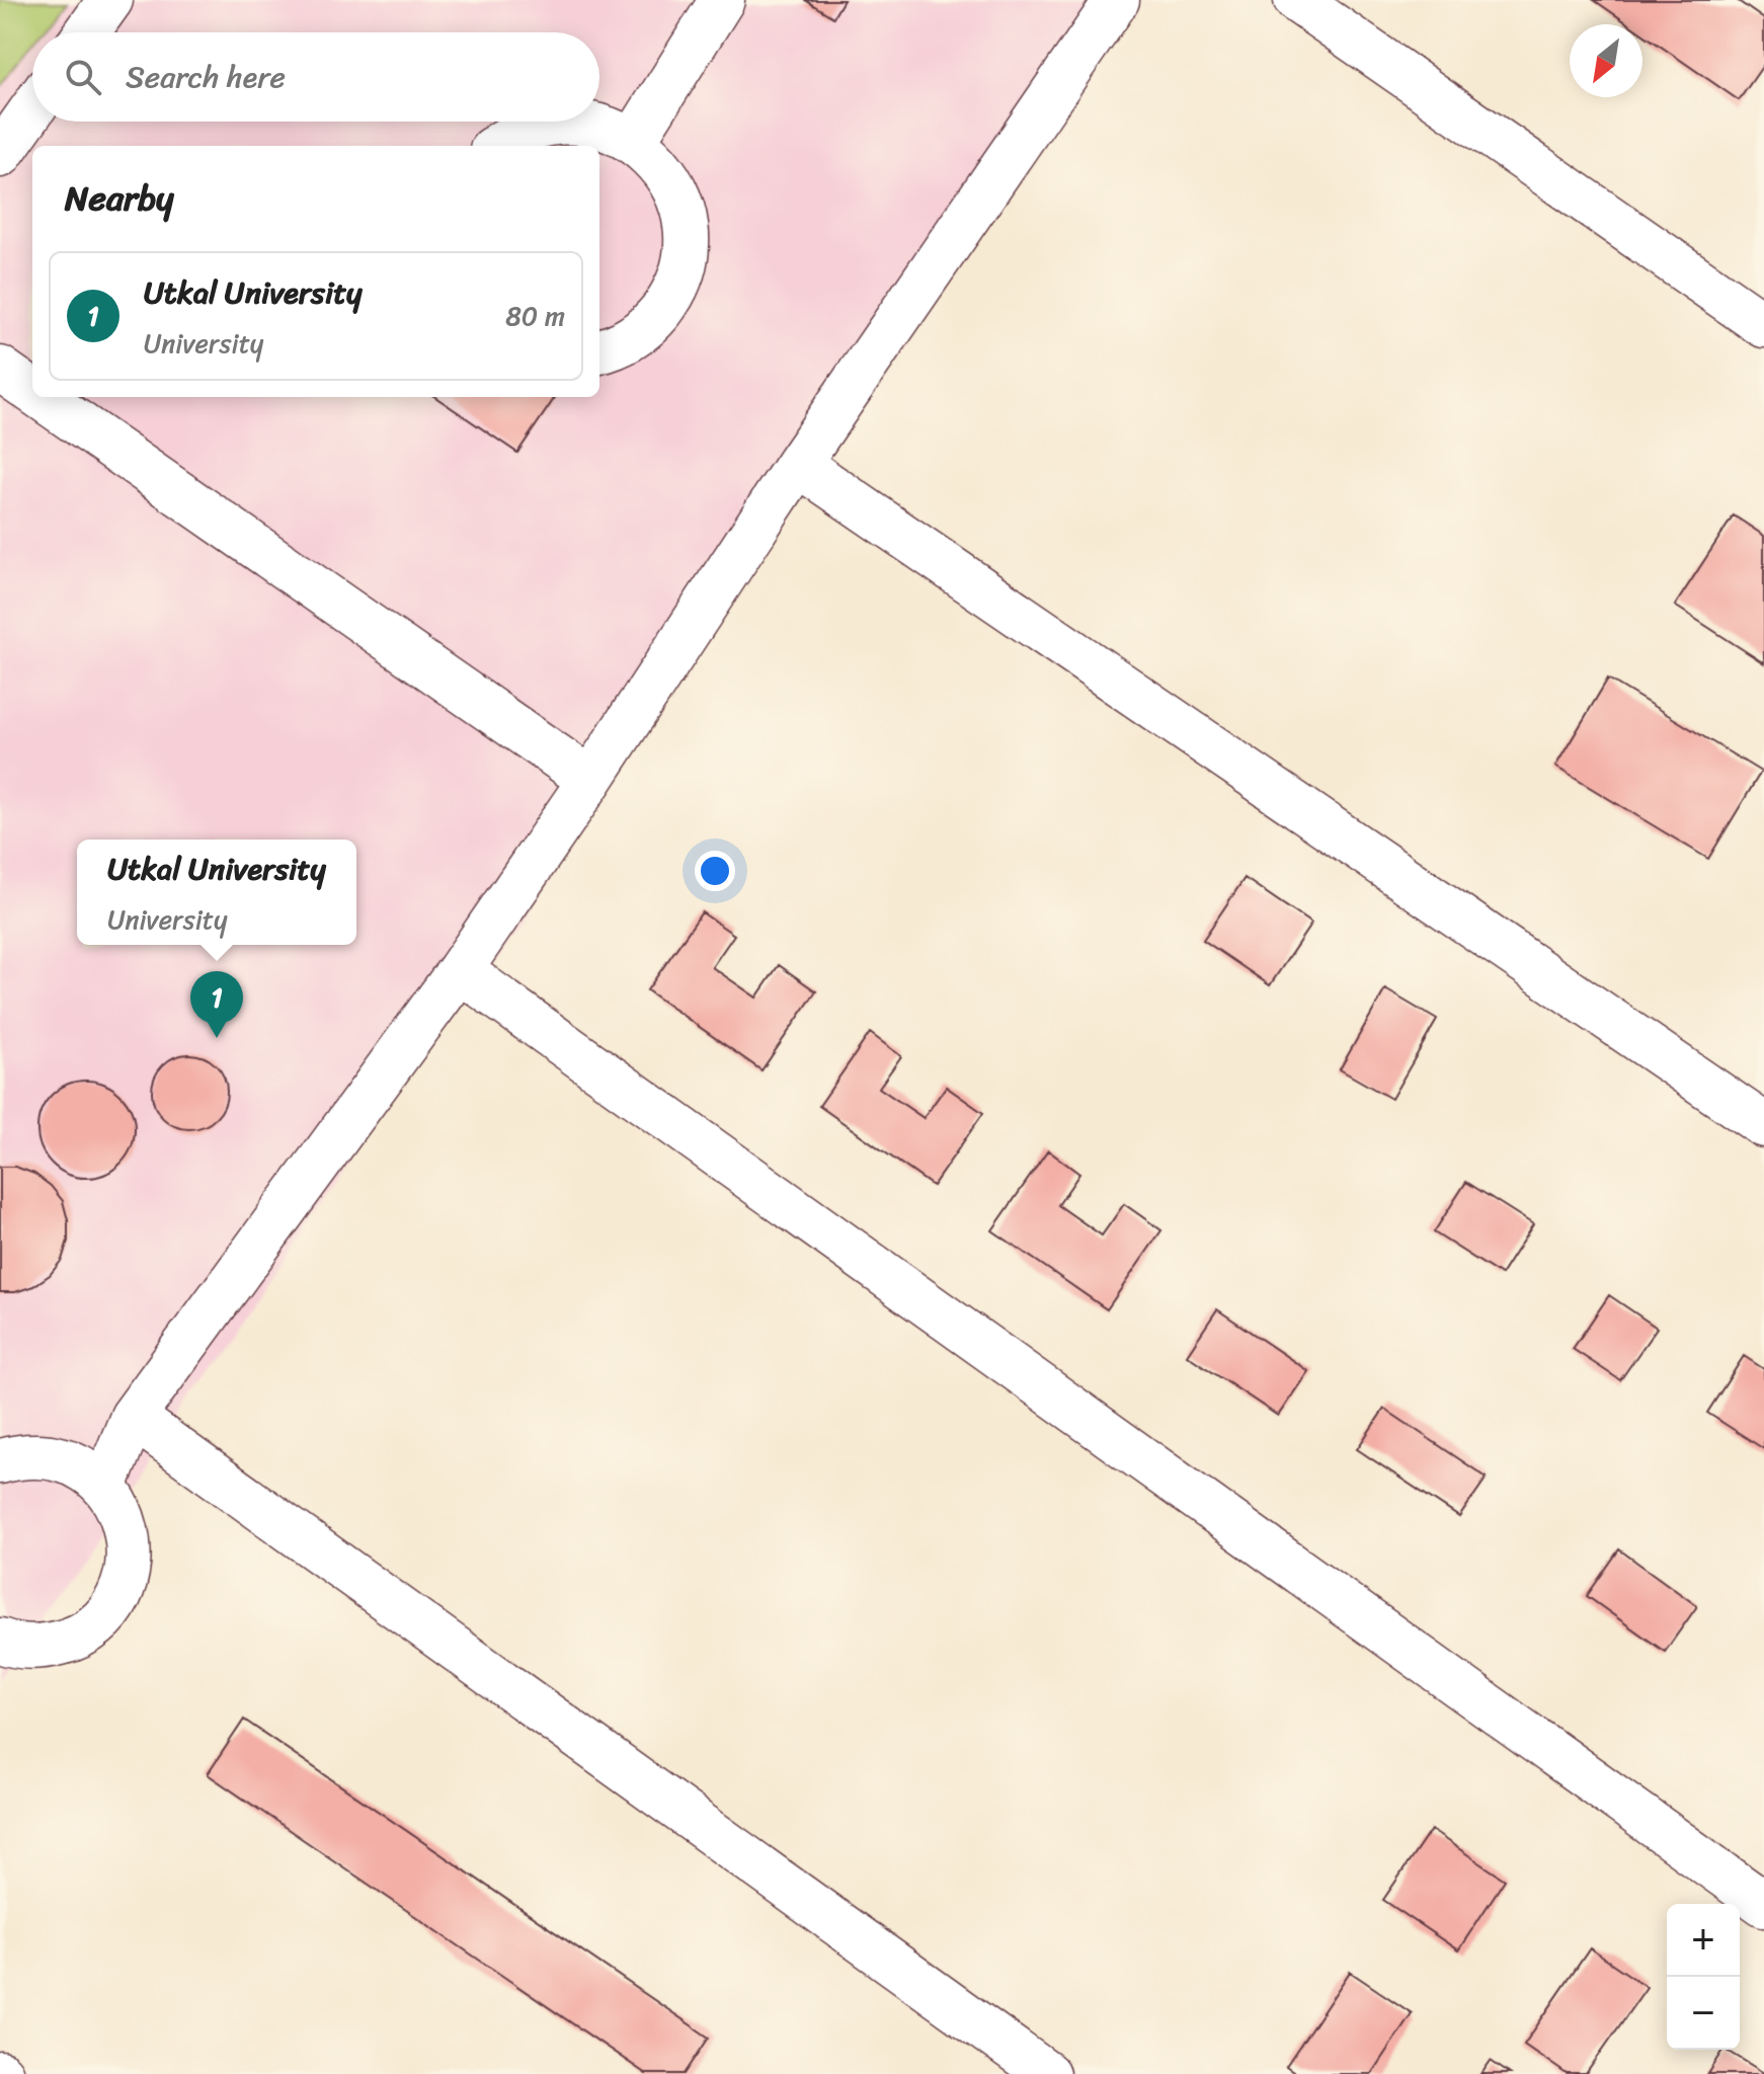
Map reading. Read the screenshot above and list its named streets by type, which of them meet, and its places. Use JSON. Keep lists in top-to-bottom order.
{
  "north": "bottom left",
  "page": {
    "search": "Search here",
    "heading": "Nearby",
    "list": [
      {
        "mark": "1",
        "name": "Utkal University",
        "note": "University",
        "value": "80 m"
      }
    ],
    "popup": ["Utkal University", "University"],
    "pins": "1",
    "map_buttons": ["+", "−"]
  }
}
